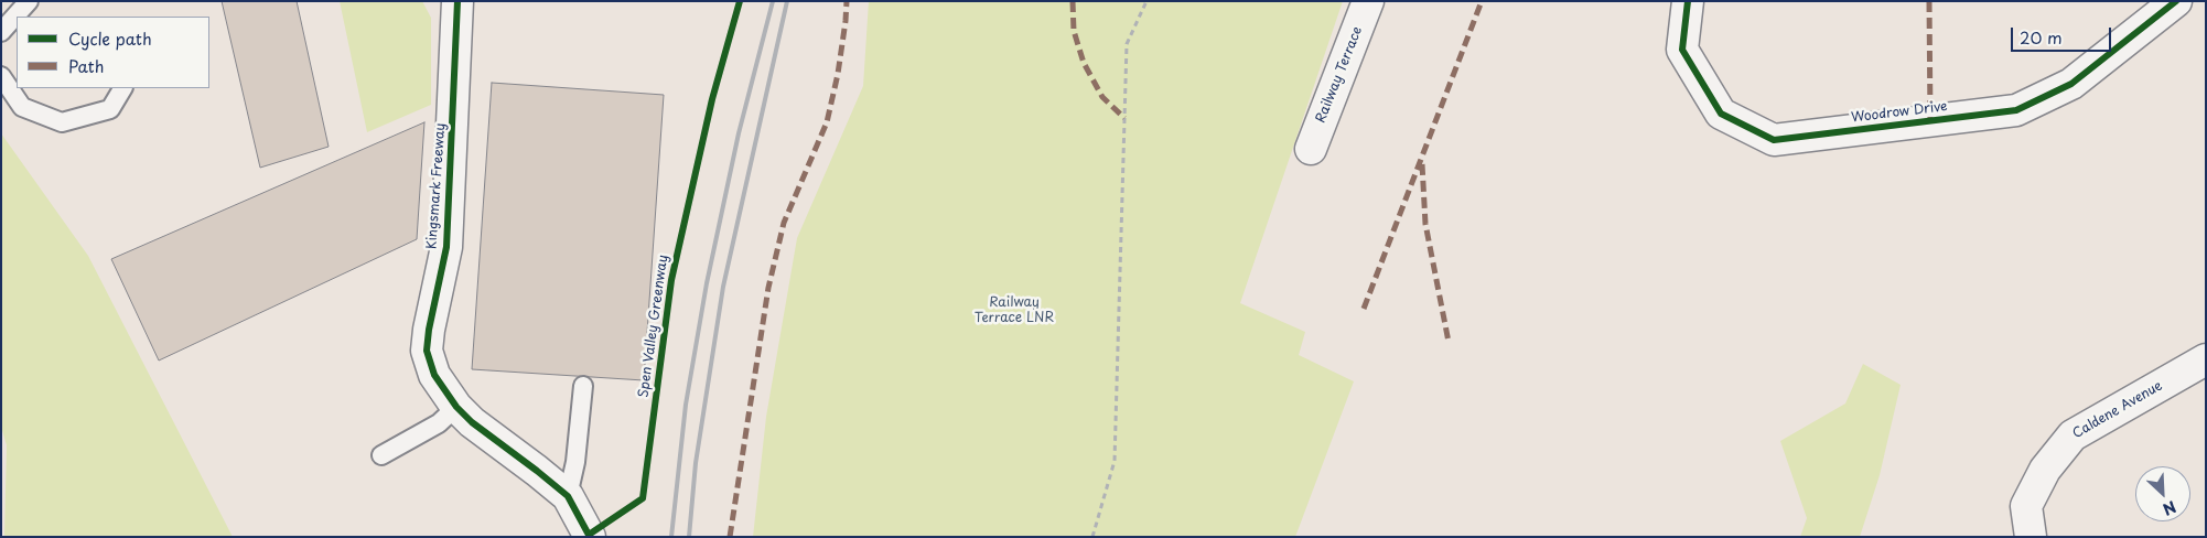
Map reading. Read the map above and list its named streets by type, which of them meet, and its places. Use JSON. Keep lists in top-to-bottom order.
{
  "streets": {
    "street": [
      "Railway Terrace",
      "Woodrow Drive",
      "Kingsmark Freeway",
      "Caldene Avenue"
    ],
    "cycle path": ["Spen Valley Greenway"]
  },
  "parks": ["Railway Terrace LNR"],
  "legend": ["Cycle path", "Path"],
  "scale_bar": "20 m",
  "north": "bottom right"
}
